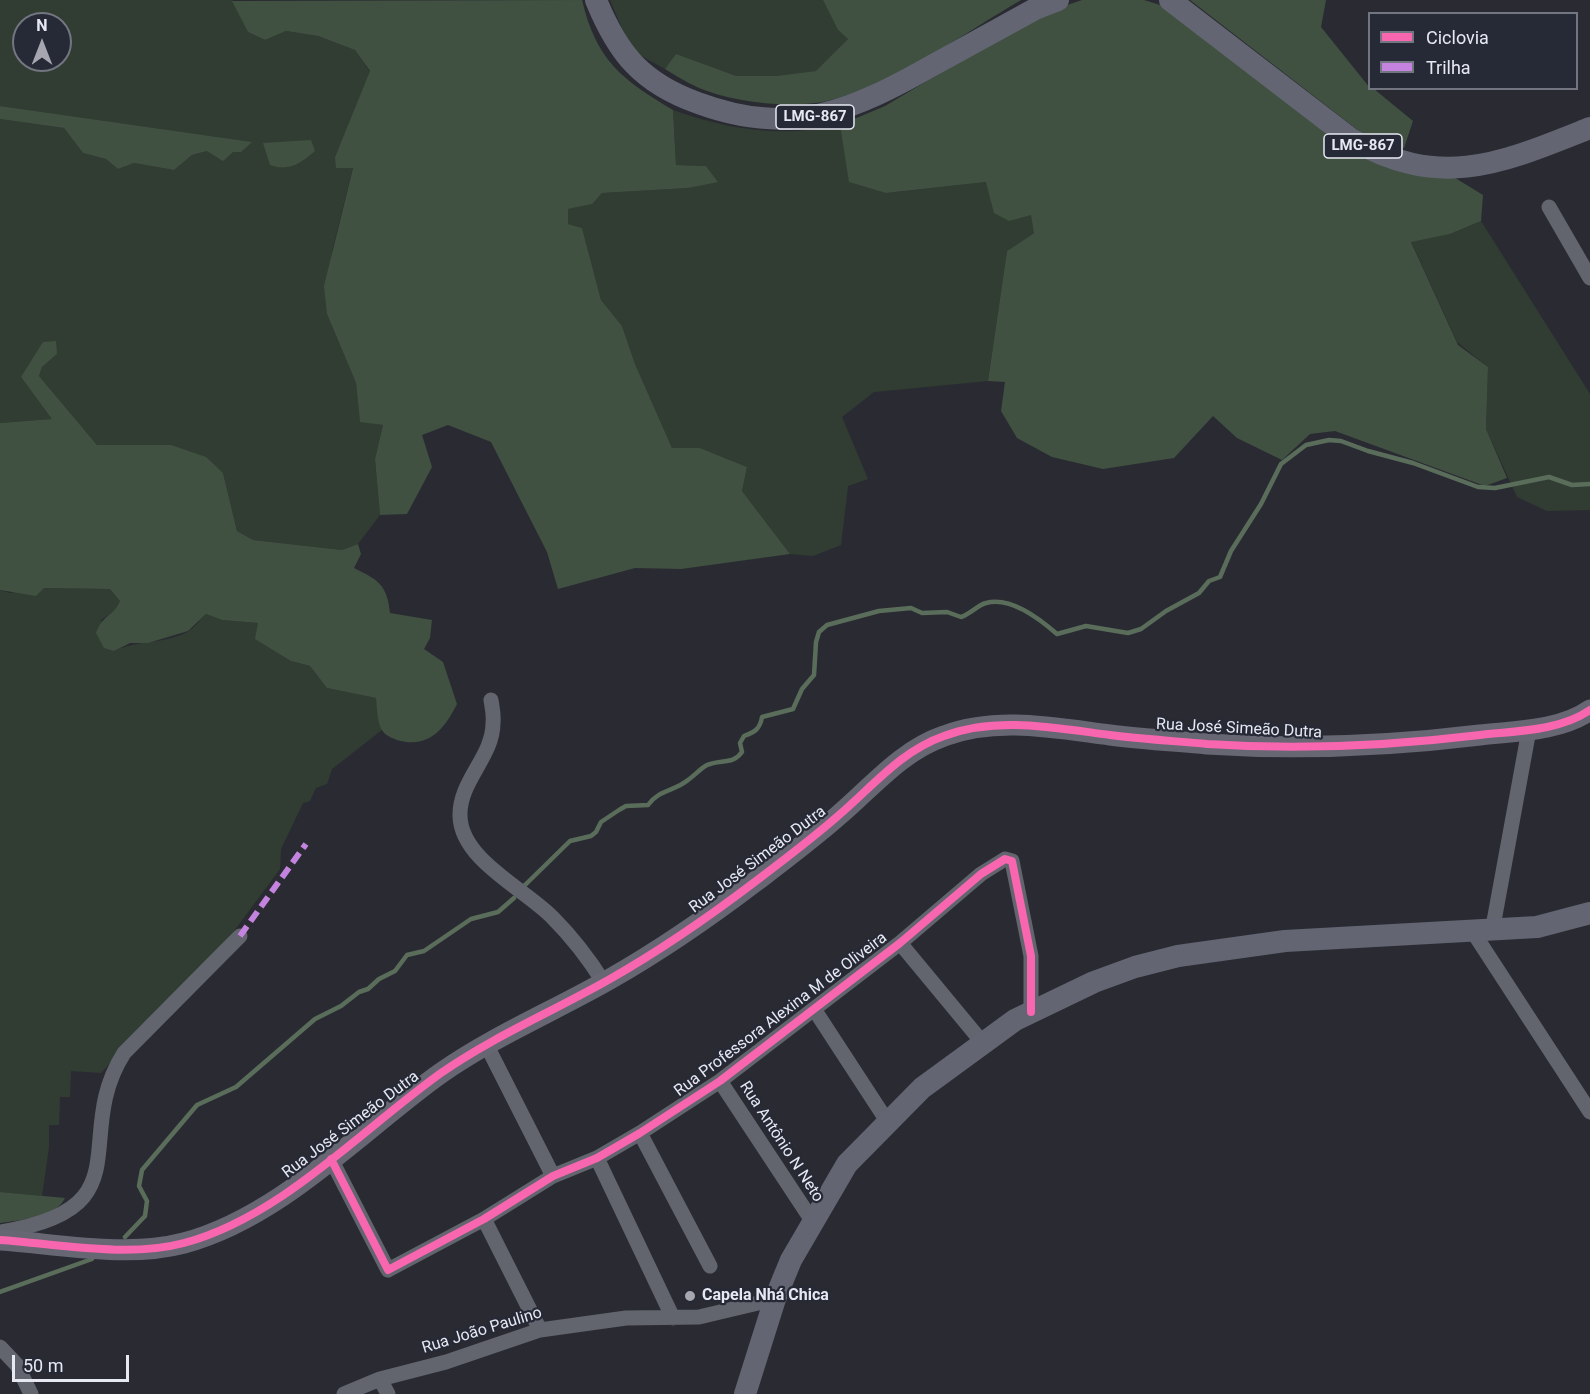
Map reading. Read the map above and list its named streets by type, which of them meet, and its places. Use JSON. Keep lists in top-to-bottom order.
{
  "streets": {
    "main road": ["LMG-867", "Rua José Simeão Dutra"],
    "street": ["Rua Professora Alexina M de Oliveira", "Rua Antônio N Neto", "Rua João Paulino"]
  },
  "crossings": [
    ["Rua José Simeão Dutra", "Rua Professora Alexina M de Oliveira"],
    ["Rua Professora Alexina M de Oliveira", "Rua Antônio N Neto"]
  ],
  "places": ["Capela Nhá Chica"],
  "legend": ["Ciclovia", "Trilha"],
  "scale_bar": "50 m",
  "north": "top"
}
